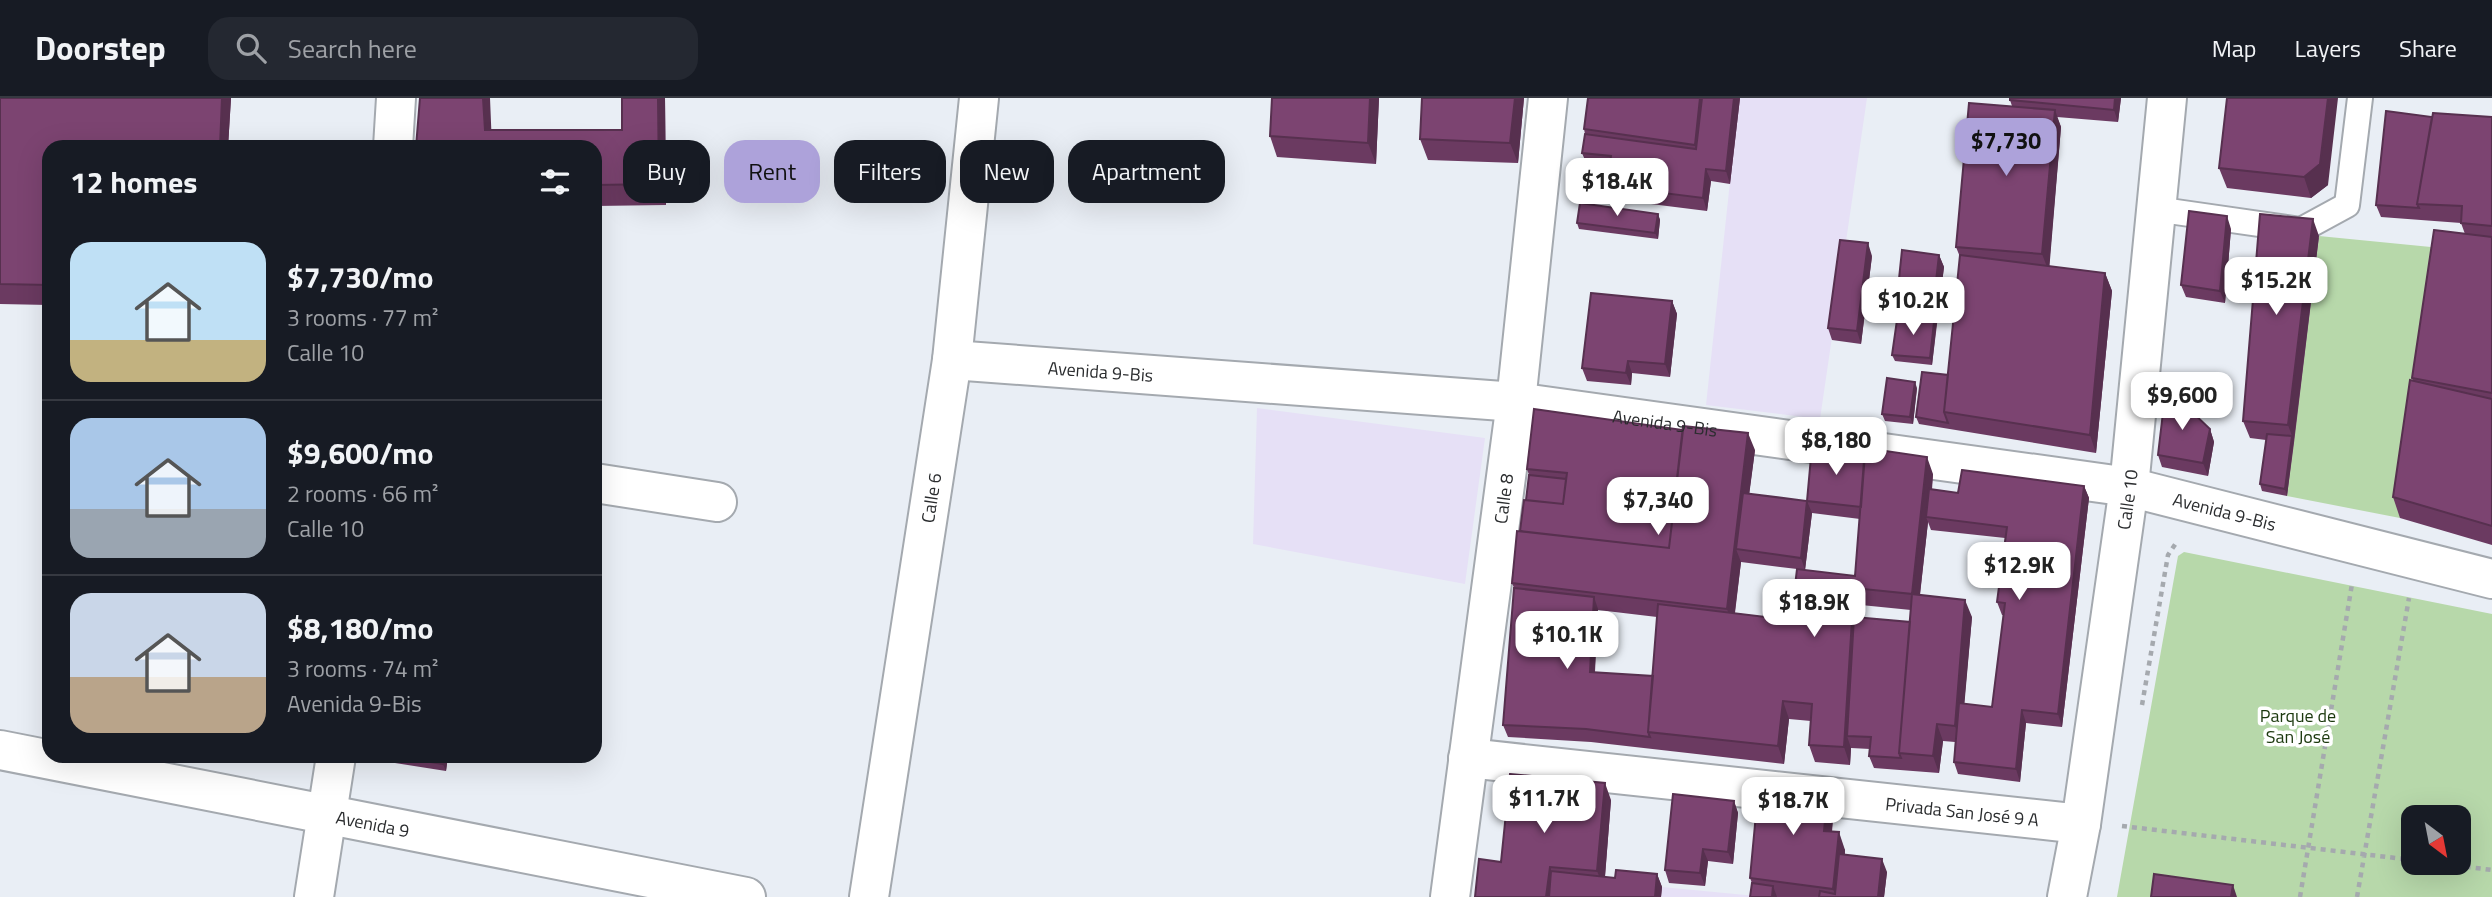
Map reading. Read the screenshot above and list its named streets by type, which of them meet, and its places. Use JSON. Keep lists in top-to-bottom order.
{
  "streets": {
    "street": [
      "Avenida 9-Bis",
      "Calle 6",
      "Calle 8",
      "Calle 10",
      "Privada San José 9 A",
      "Avenida 9"
    ]
  },
  "crossings": [
    ["Avenida 9-Bis", "Calle 6"],
    ["Avenida 9-Bis", "Calle 8"],
    ["Avenida 9-Bis", "Calle 10"],
    ["Calle 8", "Privada San José 9 A"],
    ["Calle 10", "Privada San José 9 A"]
  ],
  "parks": ["Parque de San José"],
  "north": "bottom right",
  "page": {
    "header": "Doorstep",
    "search": "Search here",
    "nav": ["Map", "Layers", "Share"],
    "price": [
      "$7,730",
      "$18.4K",
      "$15.2K",
      "$10.2K",
      "$9,600",
      "$8,180",
      "$7,340",
      "$12.9K",
      "$18.9K",
      "$10.1K",
      "$11.7K",
      "$18.7K"
    ],
    "chip": [
      "Buy",
      "Rent",
      "Filters",
      "New",
      "Apartment"
    ],
    "heading": "12 homes",
    "list": [
      {
        "name": "$7,730/mo",
        "note": "3 rooms · 77 m² · Calle 10"
      },
      {
        "name": "$9,600/mo",
        "note": "2 rooms · 66 m² · Calle 10"
      },
      {
        "name": "$8,180/mo",
        "note": "3 rooms · 74 m² · Avenida 9-Bis"
      }
    ]
  }
}
